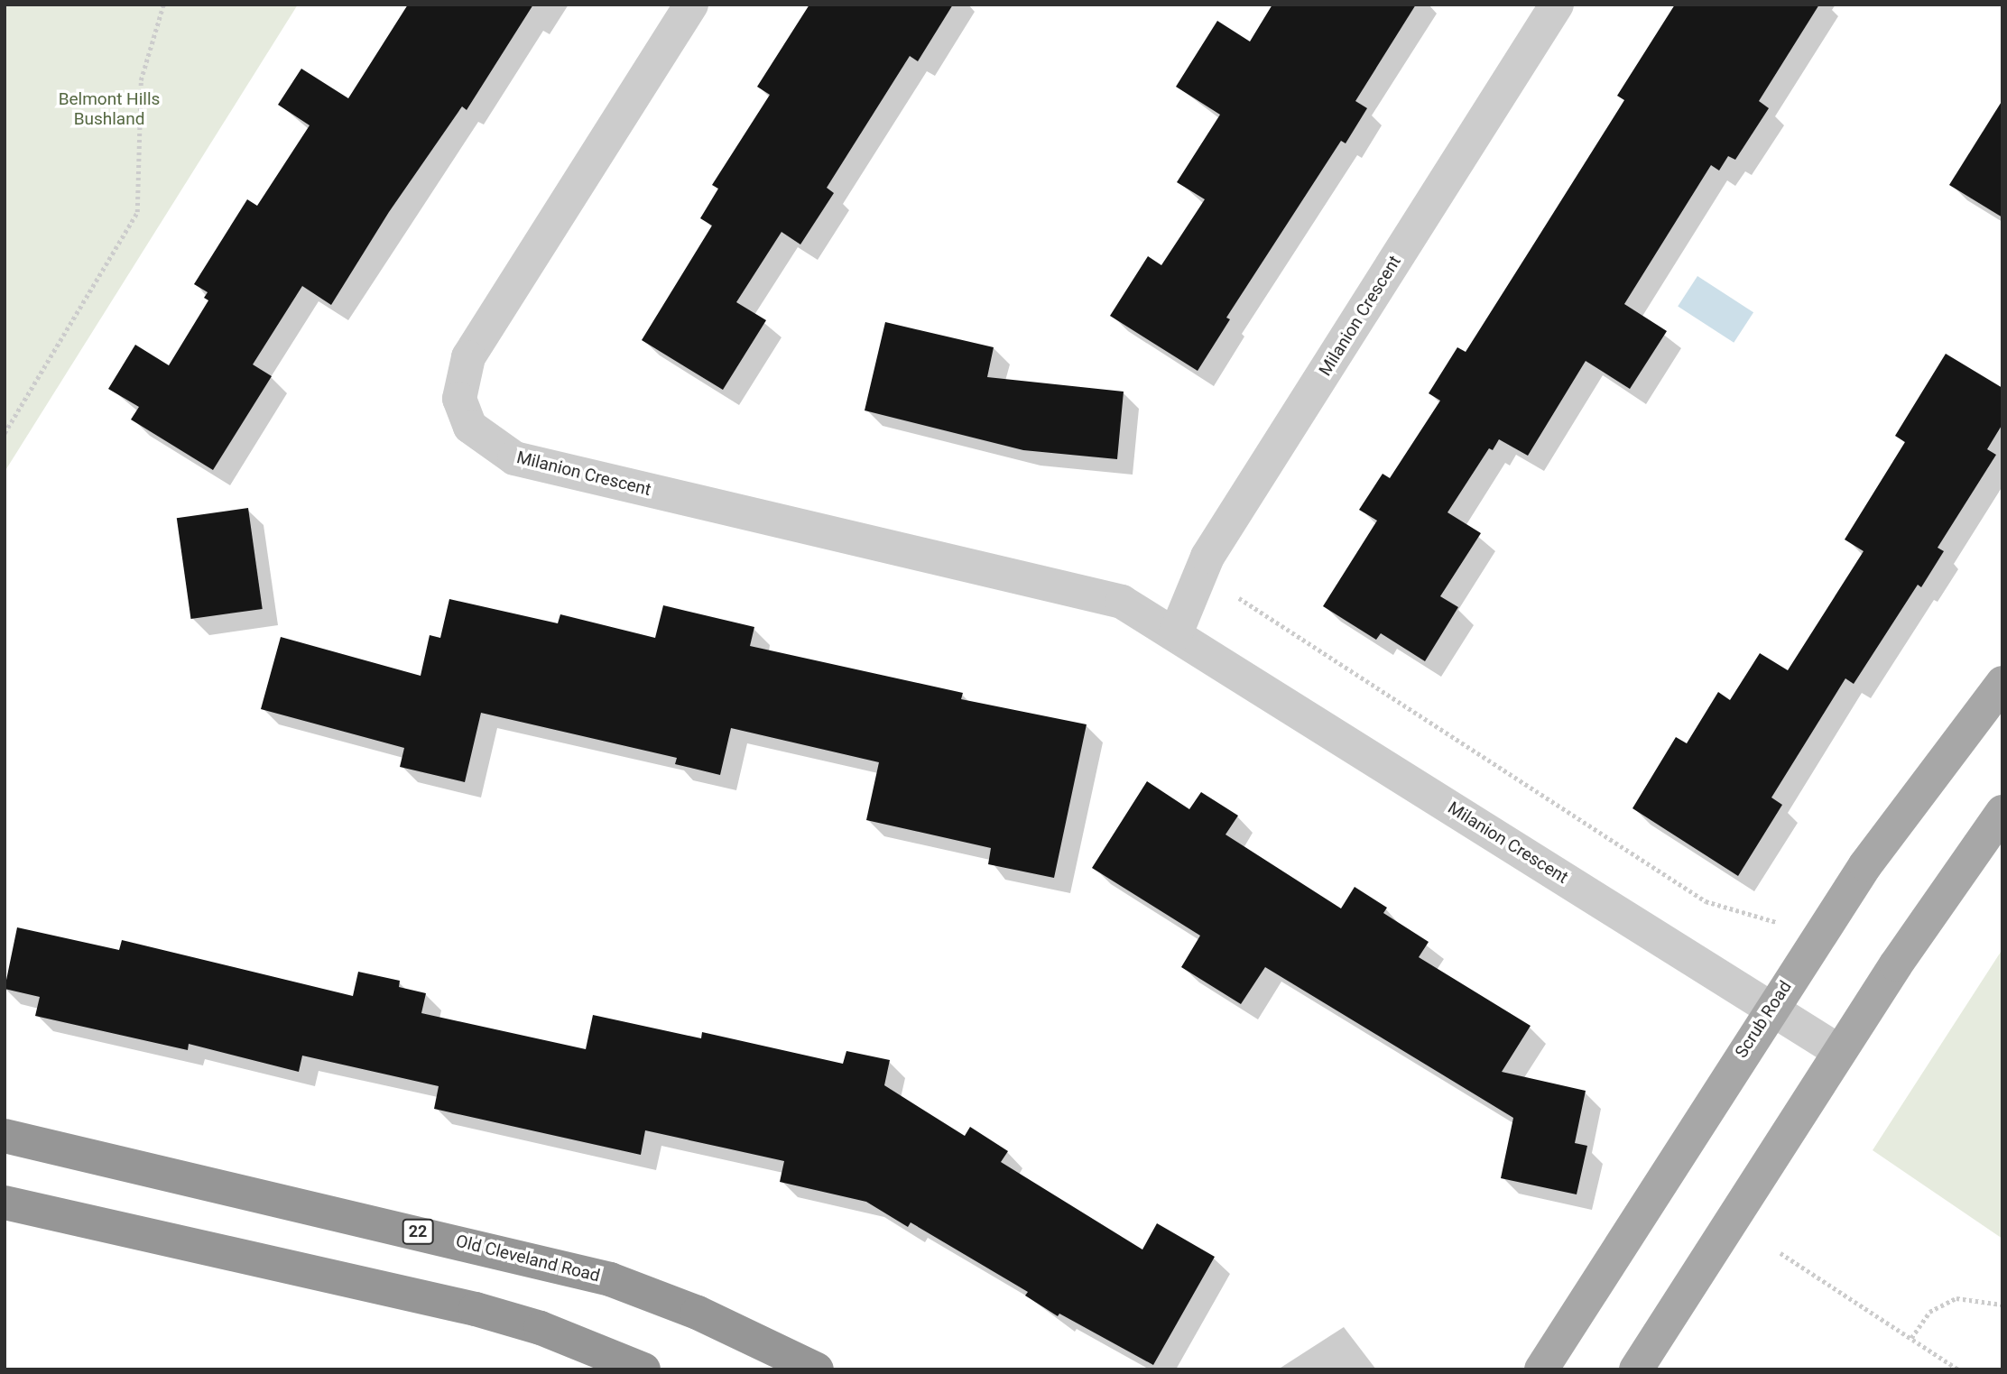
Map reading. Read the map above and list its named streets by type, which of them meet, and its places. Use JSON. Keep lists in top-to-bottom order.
{
  "streets": {
    "highway": ["22", "Old Cleveland Road"],
    "main road": ["Scrub Road"],
    "street": ["Milanion Crescent"]
  },
  "crossings": [
    ["Milanion Crescent", "Scrub Road"]
  ],
  "parks": ["Belmont Hills Bushland"]
}
